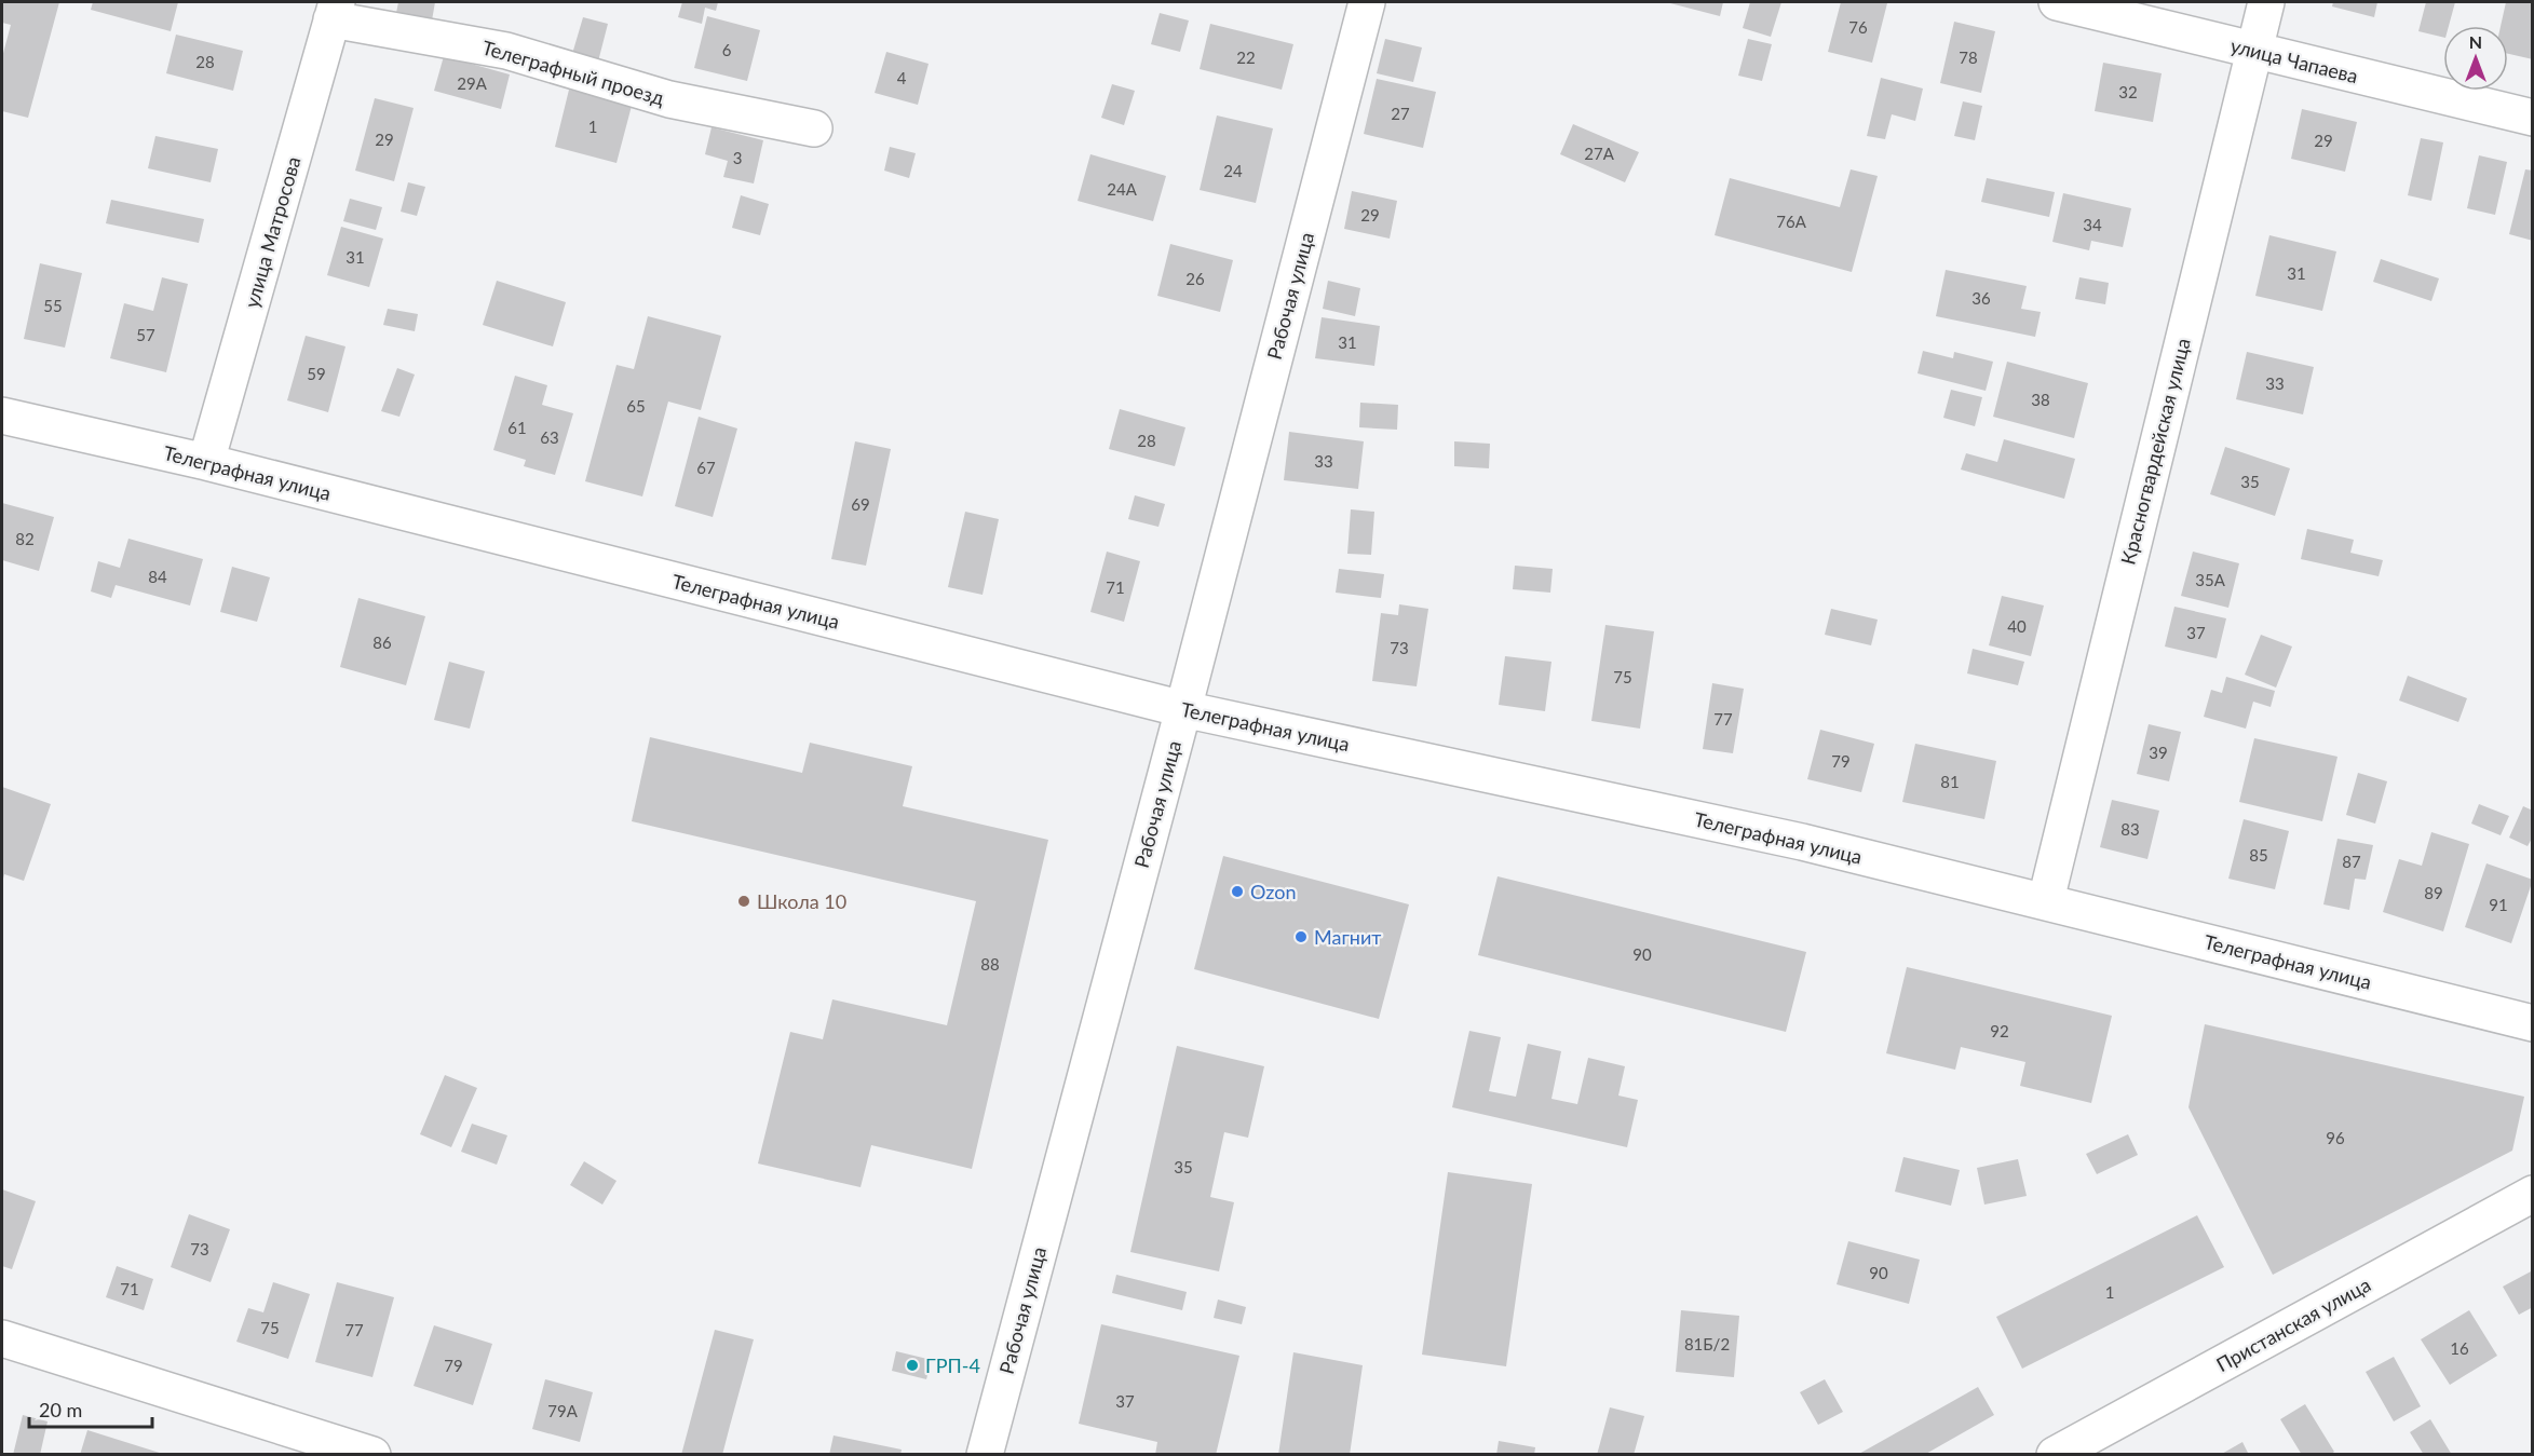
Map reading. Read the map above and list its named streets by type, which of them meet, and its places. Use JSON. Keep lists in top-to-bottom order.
{
  "streets": {
    "street": [
      "улица Чапаева",
      "Телеграфный проезд",
      "улица Матросова",
      "Рабочая улица",
      "Красногвардейская улица",
      "Телеграфная улица",
      "Пристанская улица"
    ]
  },
  "crossings": [
    ["улица Чапаева", "Красногвардейская улица"],
    ["Телеграфный проезд", "улица Матросова"],
    ["улица Матросова", "Телеграфная улица"],
    ["Рабочая улица", "Телеграфная улица"],
    ["Красногвардейская улица", "Телеграфная улица"]
  ],
  "places": [
    "Ozon",
    "Школа 10",
    "Магнит",
    "ГРП-4"
  ],
  "house_numbers": [
    "76",
    "6",
    "22",
    "78",
    "28",
    "4",
    "29А",
    "32",
    "27",
    "1",
    "29",
    "29",
    "27А",
    "3",
    "24",
    "24А",
    "29",
    "76А",
    "34",
    "31",
    "31",
    "26",
    "36",
    "55",
    "57",
    "31",
    "59",
    "33",
    "38",
    "65",
    "61",
    "63",
    "28",
    "33",
    "67",
    "35",
    "69",
    "82",
    "84",
    "35А",
    "71",
    "40",
    "37",
    "86",
    "73",
    "75",
    "77",
    "39",
    "79",
    "81",
    "83",
    "85",
    "87",
    "89",
    "91",
    "90",
    "88",
    "92",
    "96",
    "35",
    "73",
    "90",
    "71",
    "1",
    "75",
    "77",
    "81Б/2",
    "16",
    "79",
    "37",
    "79А"
  ],
  "scale_bar": "20 m",
  "north": "top"
}
